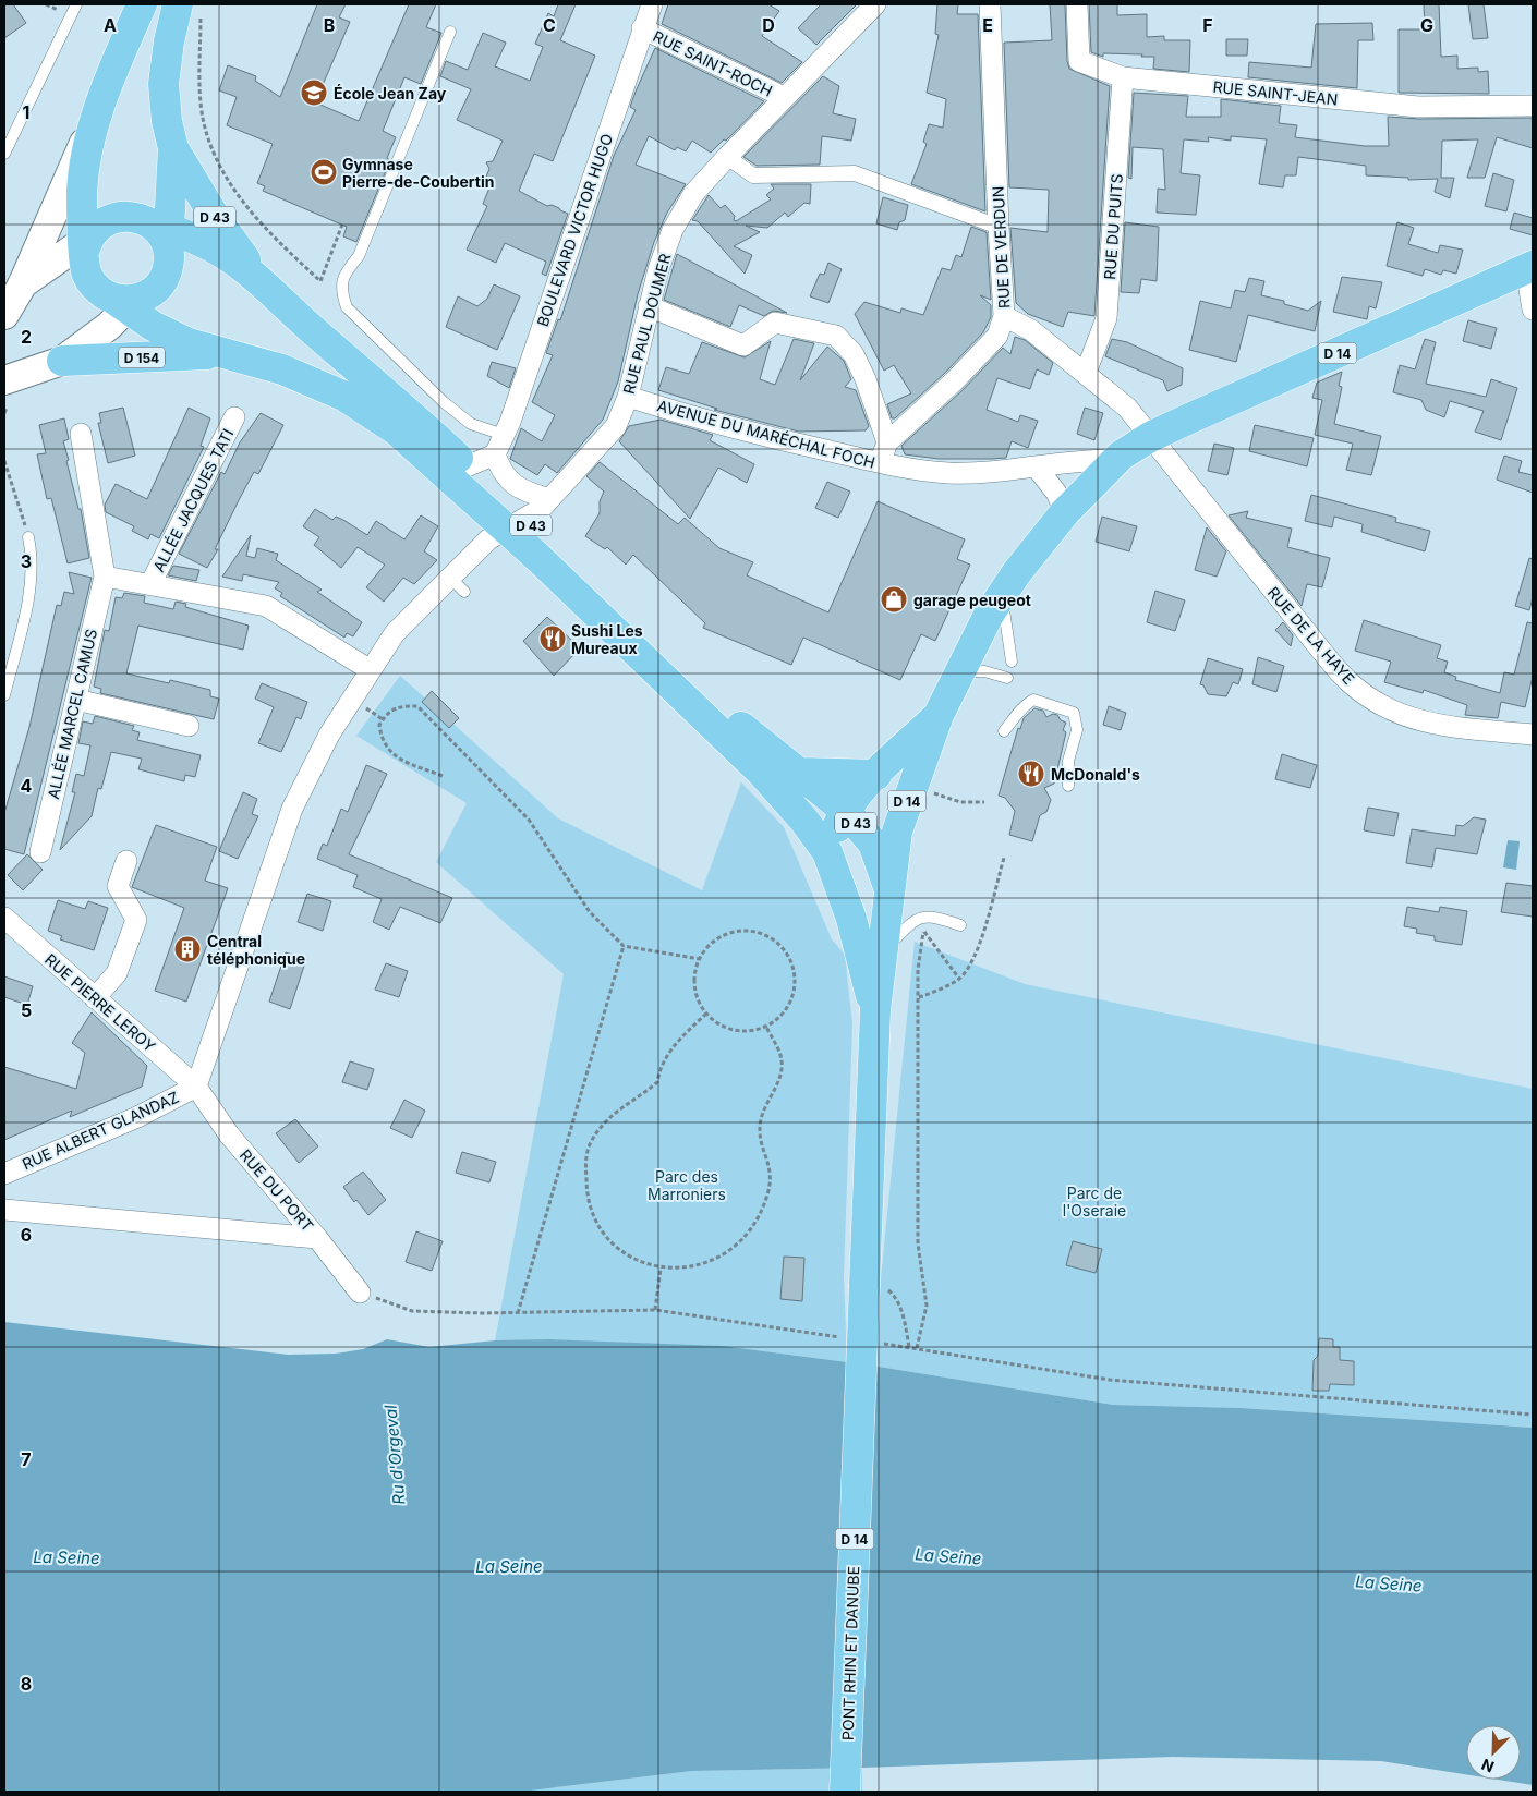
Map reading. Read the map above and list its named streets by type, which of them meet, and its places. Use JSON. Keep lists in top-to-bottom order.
{
  "streets": {
    "main road": [
      "D 43",
      "D 14",
      "D 154",
      "PONT RHIN ET DANUBE"
    ],
    "street": [
      "RUE SAINT-ROCH",
      "RUE SAINT-JEAN",
      "RUE DU PUITS",
      "BOULEVARD VICTOR HUGO",
      "RUE DE VERDUN",
      "RUE PAUL DOUMER",
      "AVENUE DU MARÉCHAL FOCH",
      "ALLÉE JACQUES TATI",
      "RUE DE LA HAYE",
      "ALLÉE MARCEL CAMUS",
      "RUE PIERRE LEROY",
      "RUE ALBERT GLANDAZ",
      "RUE DU PORT"
    ]
  },
  "crossings": [
    ["RUE SAINT-ROCH", "BOULEVARD VICTOR HUGO"],
    ["RUE SAINT-ROCH", "RUE PAUL DOUMER"],
    ["RUE SAINT-JEAN", "RUE DU PUITS"],
    ["D 43", "RUE PAUL DOUMER"],
    ["D 43", "D 14"],
    ["D 43", "D 154"],
    ["RUE DU PUITS", "RUE DE LA HAYE"],
    ["RUE DE VERDUN", "RUE DE LA HAYE"],
    ["RUE PAUL DOUMER", "AVENUE DU MARÉCHAL FOCH"],
    ["RUE PAUL DOUMER", "RUE PIERRE LEROY"],
    ["RUE PAUL DOUMER", "RUE ALBERT GLANDAZ"],
    ["RUE PAUL DOUMER", "RUE DU PORT"],
    ["D 14", "AVENUE DU MARÉCHAL FOCH"],
    ["D 14", "RUE DE LA HAYE"],
    ["D 14", "PONT RHIN ET DANUBE"],
    ["RUE PIERRE LEROY", "RUE ALBERT GLANDAZ"],
    ["RUE PIERRE LEROY", "RUE DU PORT"],
    ["RUE ALBERT GLANDAZ", "RUE DU PORT"]
  ],
  "water": ["Ru d'Orgeval", "La Seine"],
  "parks": ["Parc des Marroniers", "Parc de l'Oseraie"],
  "places": {
    "school or university": ["École Jean Zay"],
    "sports": ["Gymnase Pierre-de-Coubertin"],
    "shop": ["garage peugeot"],
    "restaurant": ["Sushi Les Mureaux", "McDonald's"],
    "building": ["Central téléphonique"]
  },
  "north": "bottom left",
  "grid": {
    "columns": [
      "A",
      "B",
      "C",
      "D",
      "E",
      "F",
      "G"
    ],
    "rows": [
      "1",
      "2",
      "3",
      "4",
      "5",
      "6",
      "7",
      "8"
    ]
  }
}
